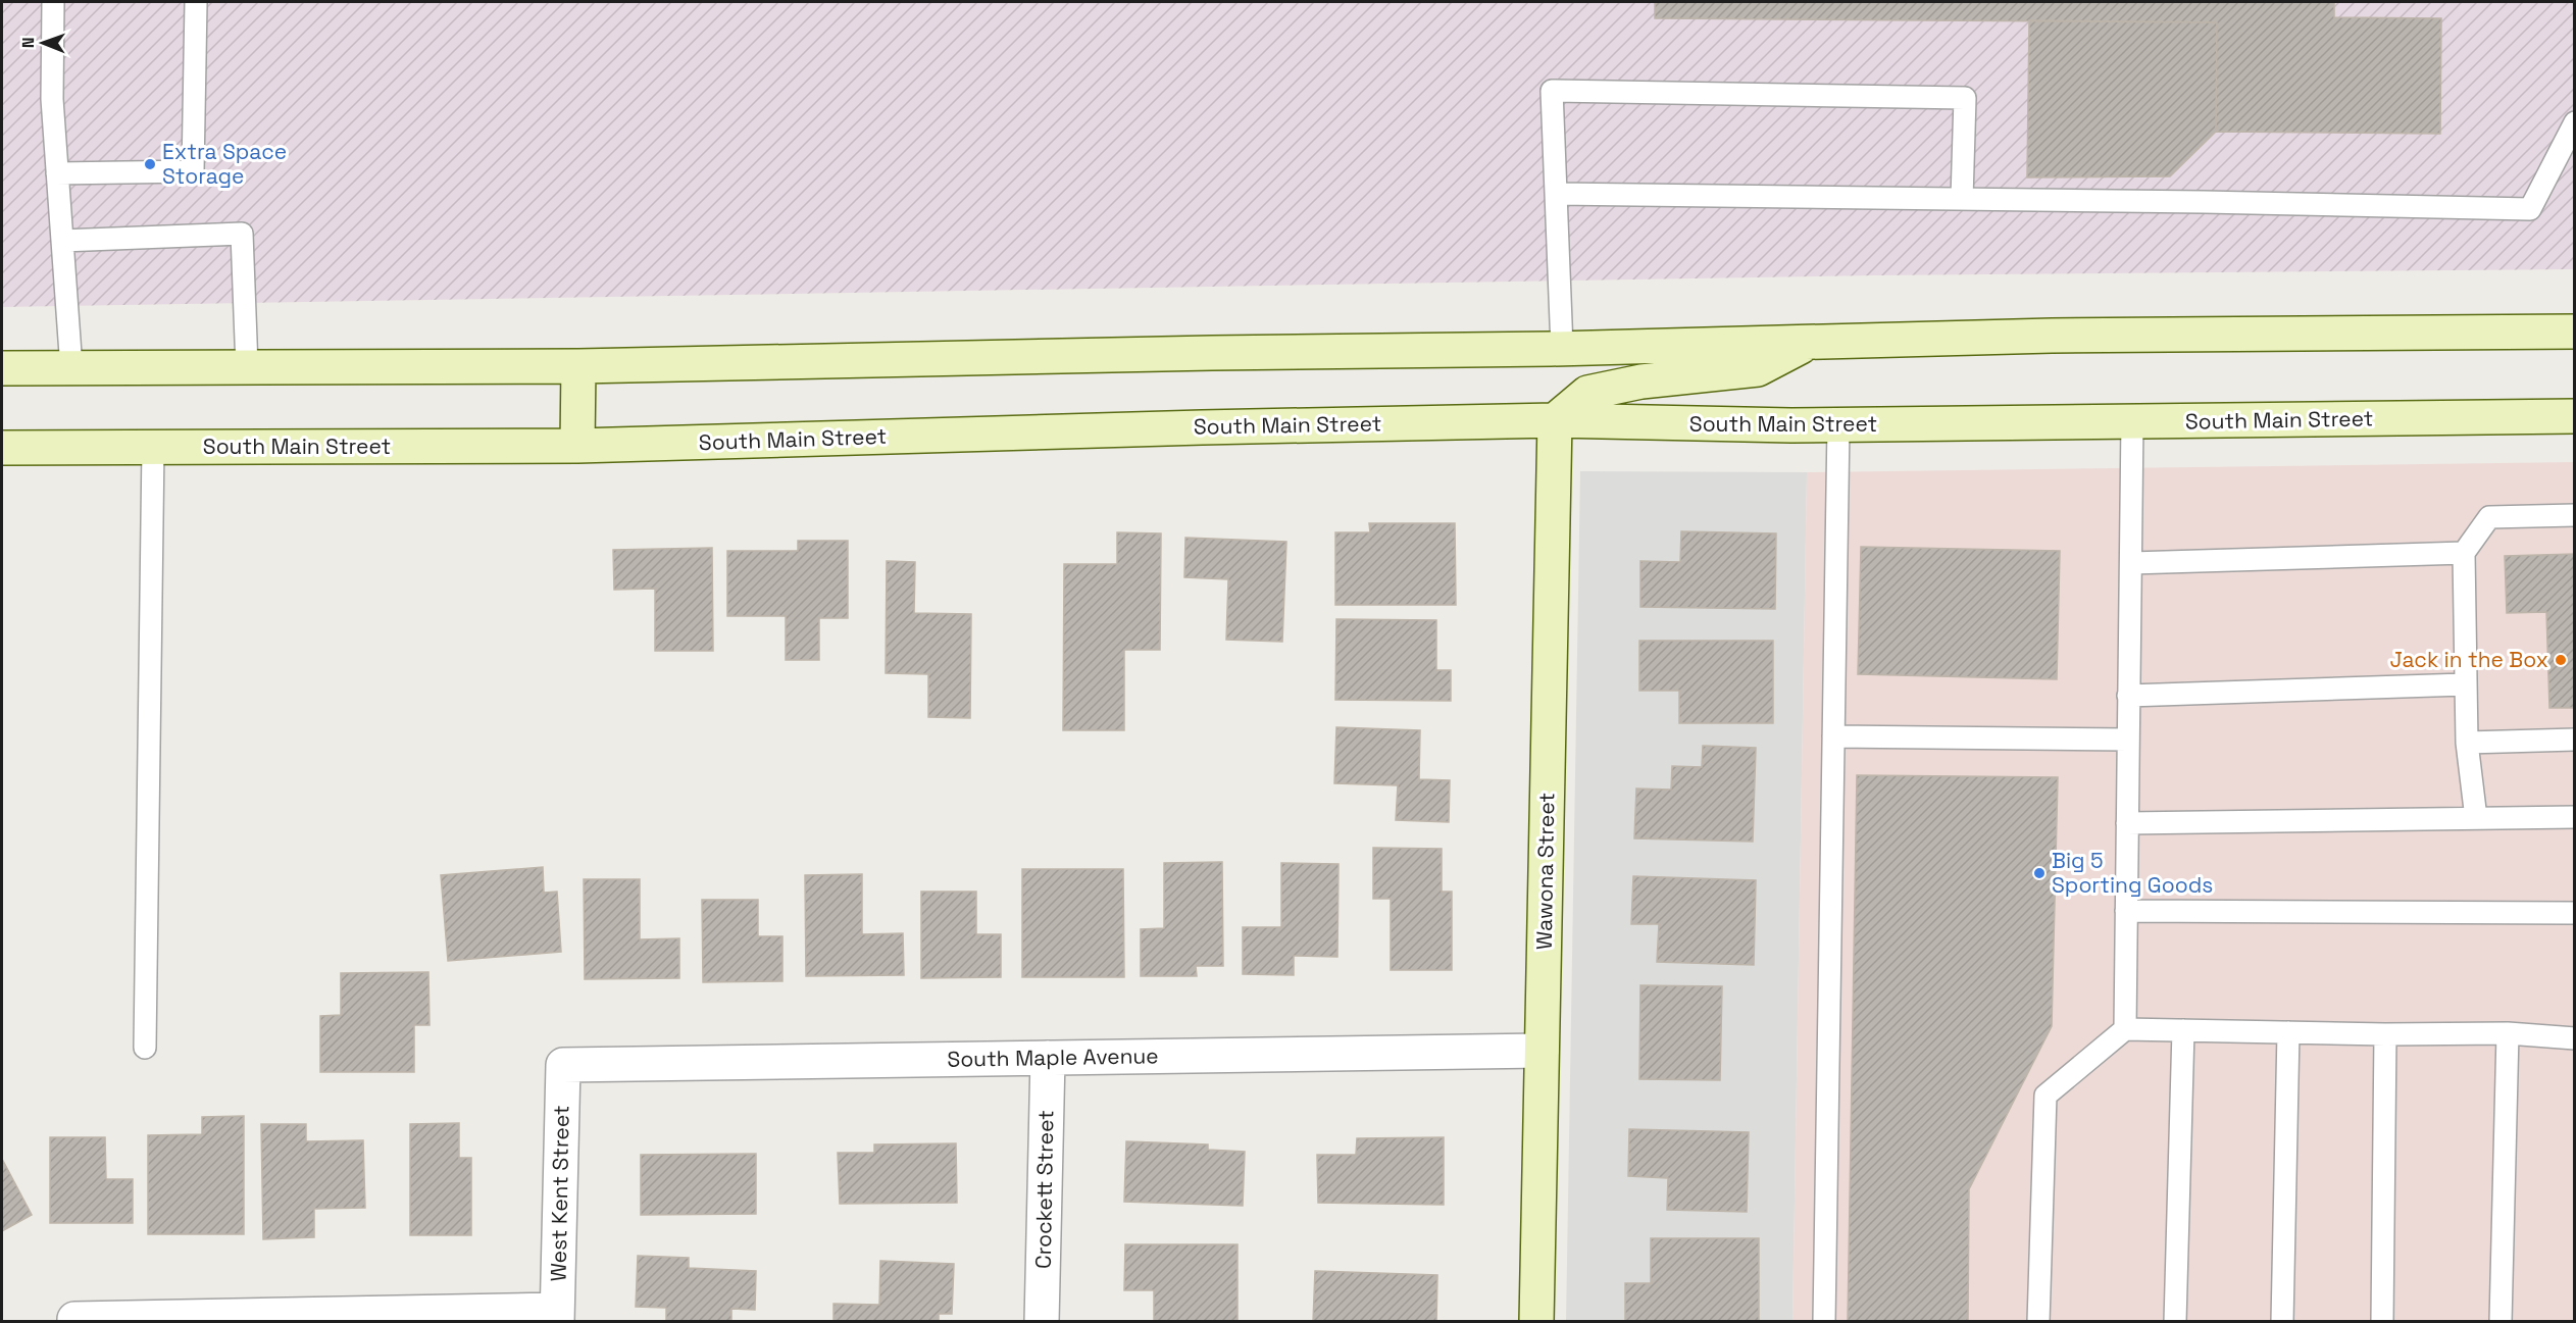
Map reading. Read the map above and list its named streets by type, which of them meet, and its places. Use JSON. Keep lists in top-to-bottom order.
{
  "streets": {
    "main road": ["South Main Street", "Wawona Street"],
    "street": ["South Maple Avenue", "Crockett Street", "West Kent Street"]
  },
  "crossings": [
    ["South Main Street", "Wawona Street"],
    ["Wawona Street", "South Maple Avenue"],
    ["South Maple Avenue", "Crockett Street"],
    ["South Maple Avenue", "West Kent Street"]
  ],
  "places": ["Extra Space Storage", "Jack in the Box", "Big 5 Sporting Goods"],
  "north": "left"
}
